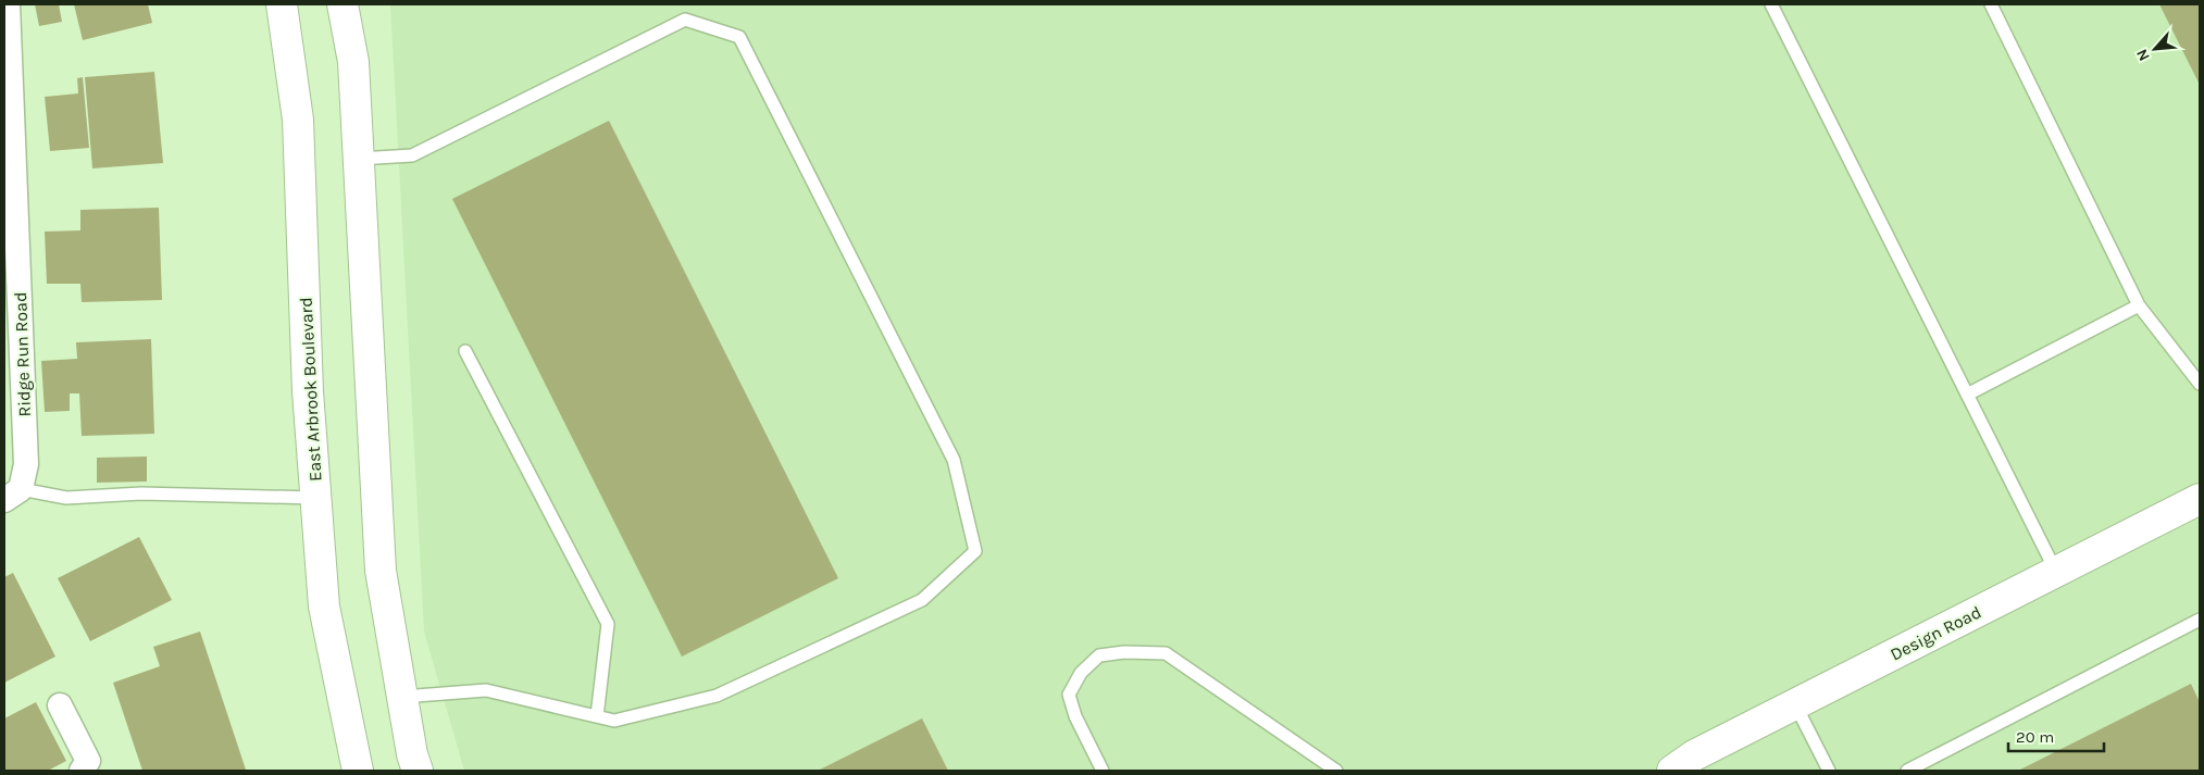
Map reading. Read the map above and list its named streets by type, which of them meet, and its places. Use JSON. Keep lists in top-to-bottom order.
{
  "streets": {
    "street": ["Ridge Run Road", "East Arbrook Boulevard", "Design Road"]
  },
  "scale_bar": "20 m",
  "north": "bottom left"
}
